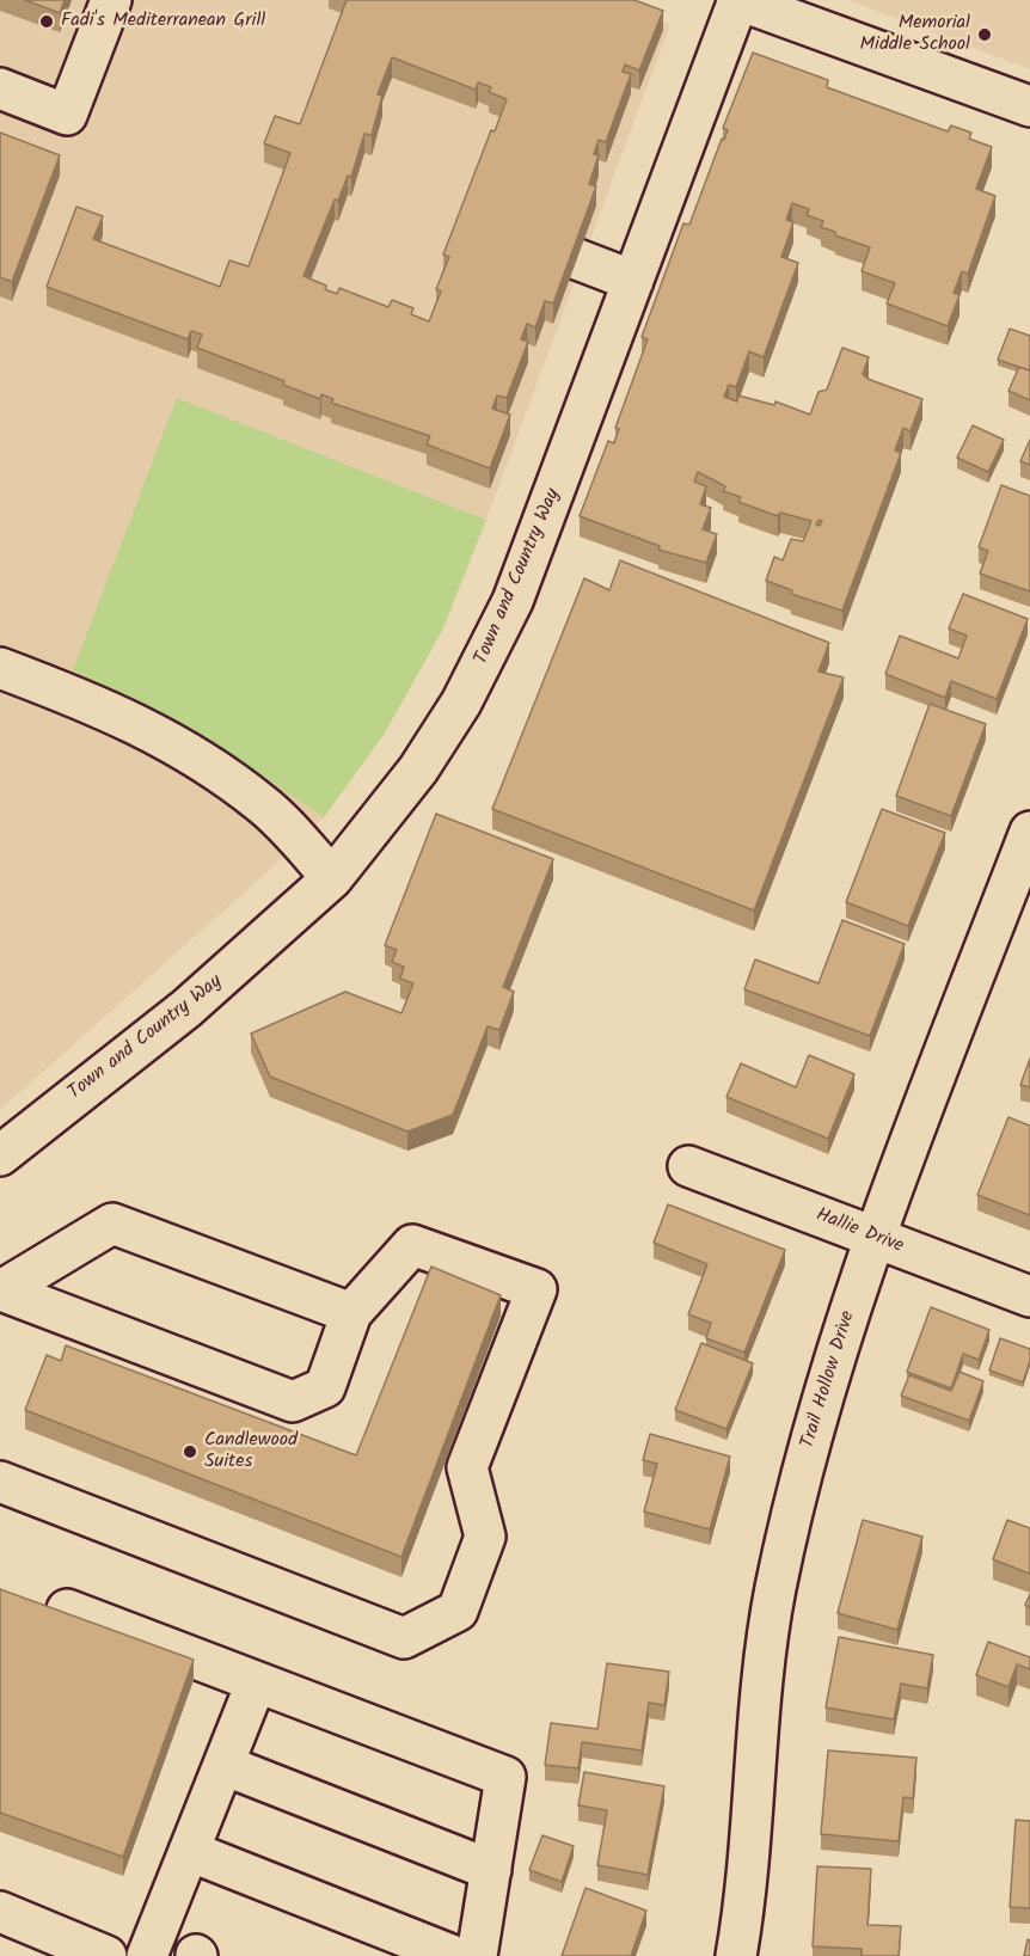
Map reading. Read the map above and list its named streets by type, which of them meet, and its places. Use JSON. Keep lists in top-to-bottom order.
{
  "streets": {
    "street": ["Town and Country Way", "Hallie Drive", "Trail Hollow Drive"]
  },
  "crossings": [
    ["Hallie Drive", "Trail Hollow Drive"]
  ],
  "places": ["Fadi's Mediterranean Grill", "Memorial Middle School", "Candlewood Suites"]
}
